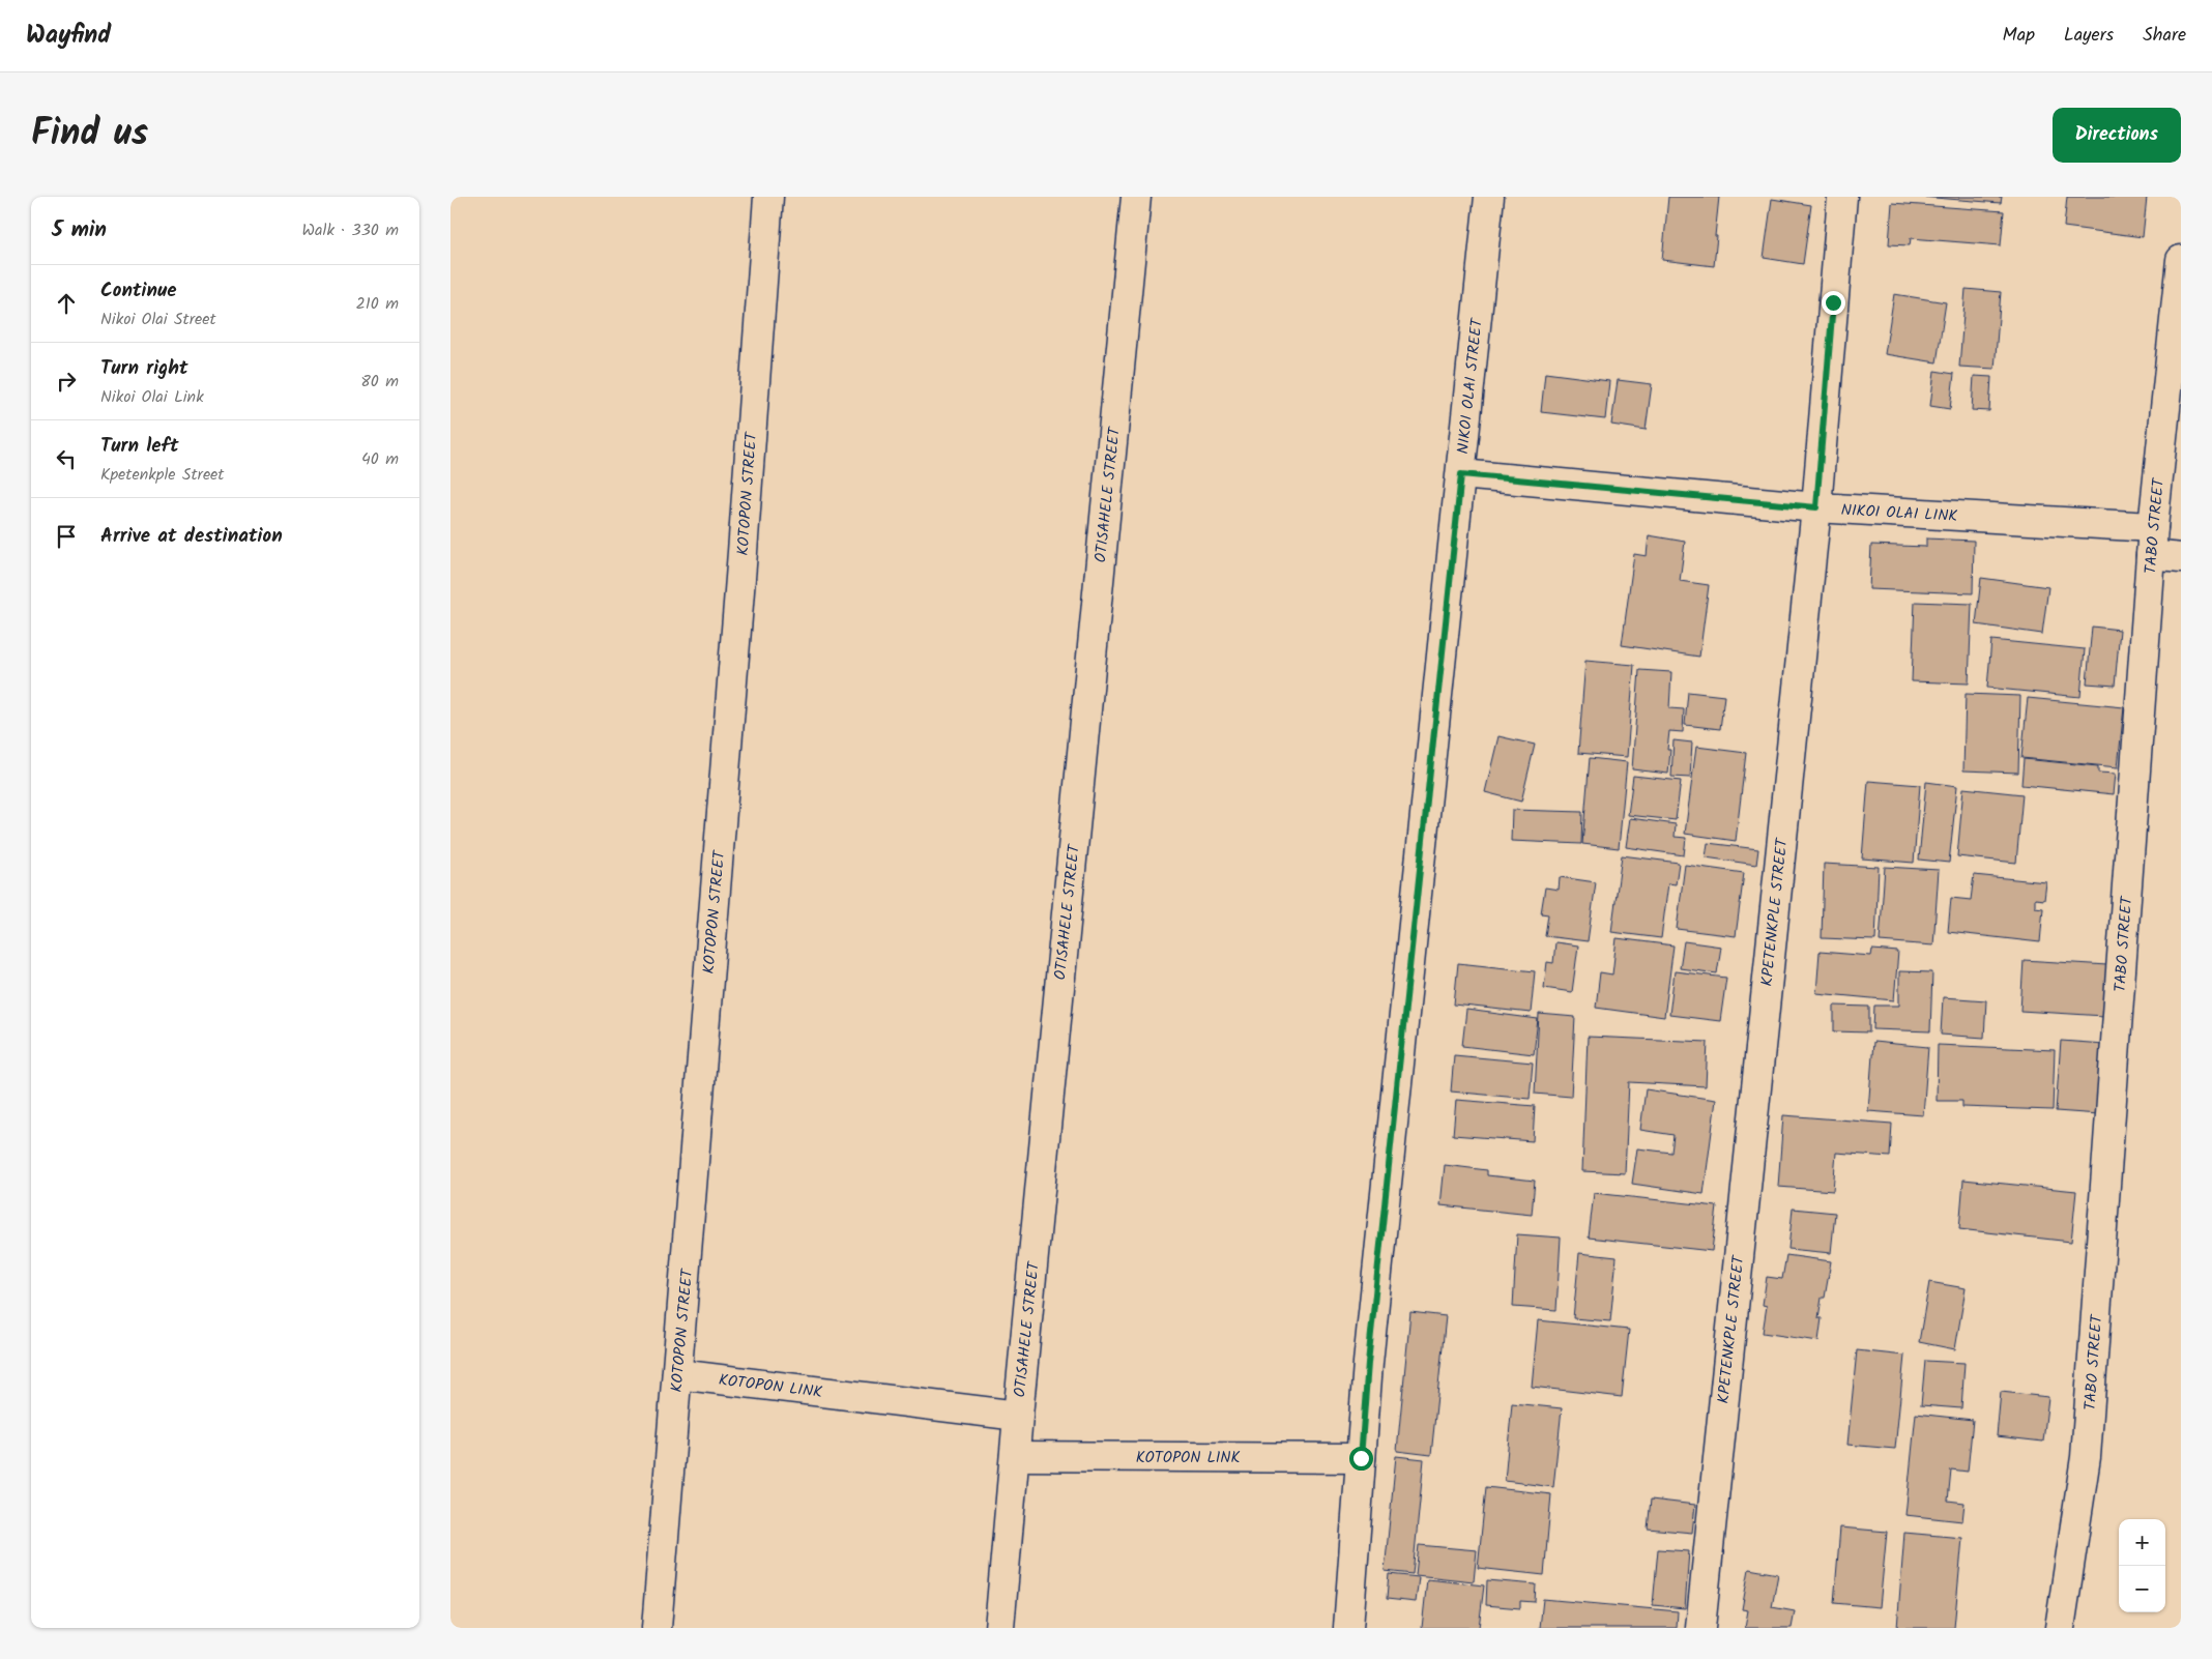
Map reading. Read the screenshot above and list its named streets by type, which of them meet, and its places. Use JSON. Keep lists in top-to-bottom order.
{
  "streets": {
    "street": [
      "NIKOI OLAI STREET",
      "KOTOPON STREET",
      "OTISAHELE STREET",
      "NIKOI OLAI LINK",
      "TABO STREET",
      "KPETENKPLE STREET",
      "KOTOPON LINK"
    ]
  },
  "crossings": [
    ["NIKOI OLAI STREET", "NIKOI OLAI LINK"],
    ["NIKOI OLAI STREET", "KOTOPON LINK"],
    ["KOTOPON STREET", "KOTOPON LINK"],
    ["OTISAHELE STREET", "KOTOPON LINK"],
    ["NIKOI OLAI LINK", "TABO STREET"],
    ["NIKOI OLAI LINK", "KPETENKPLE STREET"]
  ],
  "page": {
    "header": "Wayfind",
    "nav": ["Map", "Layers", "Share"],
    "title": "Find us",
    "buttons": "Directions",
    "heading": ["5 min", "Walk · 330 m"],
    "list": [
      ["Continue", "Nikoi Olai Street", "210 m"],
      ["Turn right", "Nikoi Olai Link", "80 m"],
      ["Turn left", "Kpetenkple Street", "40 m"],
      "Arrive at destination"
    ],
    "map_buttons": ["+", "−"]
  }
}
